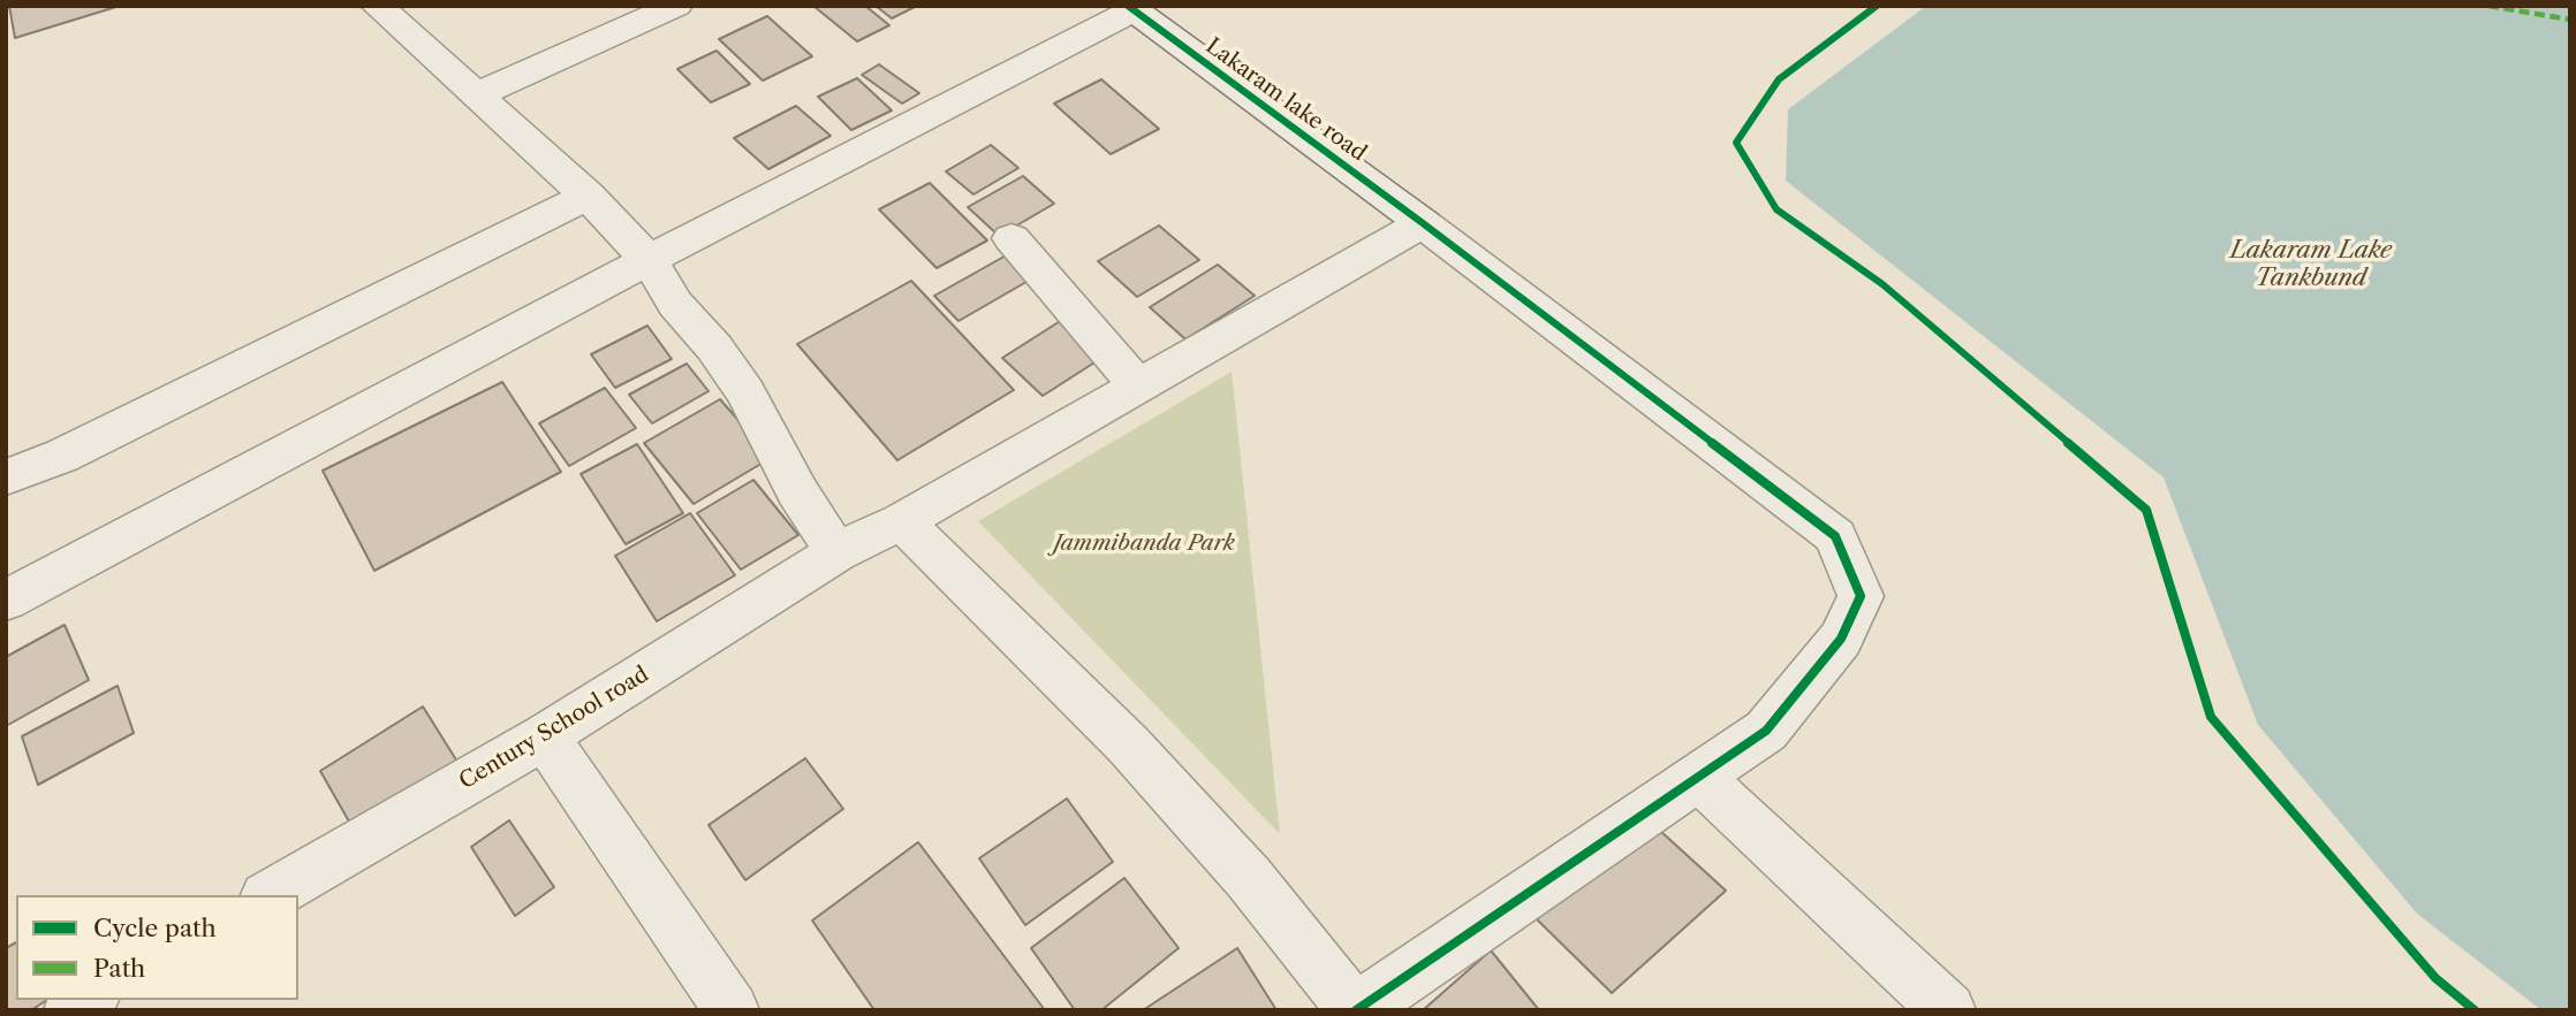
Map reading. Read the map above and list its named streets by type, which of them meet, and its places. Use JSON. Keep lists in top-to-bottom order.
{
  "streets": {
    "street": ["Lakaram lake road", "Century School road"]
  },
  "crossings": [
    ["Lakaram lake road", "Century School road"]
  ],
  "water": ["Lakaram Lake Tankbund"],
  "parks": ["Jammibanda Park"],
  "legend": ["Cycle path", "Path"]
}
